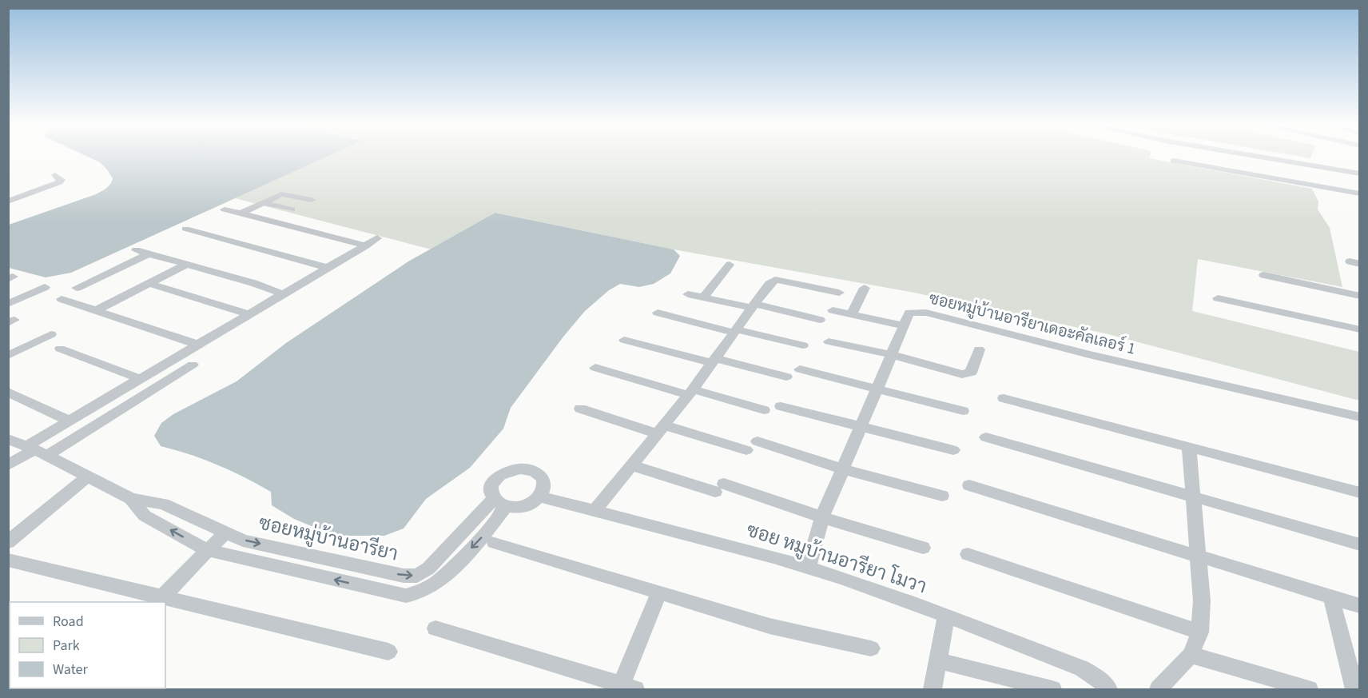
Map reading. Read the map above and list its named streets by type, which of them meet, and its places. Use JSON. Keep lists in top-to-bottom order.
{
  "streets": {
    "street": ["ซอยหมู่บ้านอารียาเดอะคัลเลอร์ 1", "ซอยหมู่บ้านอารียา", "ซอย หมูบ้านอารียา โมวา"]
  },
  "crossings": [
    ["ซอยหมู่บ้านอารียา", "ซอย หมูบ้านอารียา โมวา"]
  ],
  "legend": ["Road", "Park", "Water"]
}
